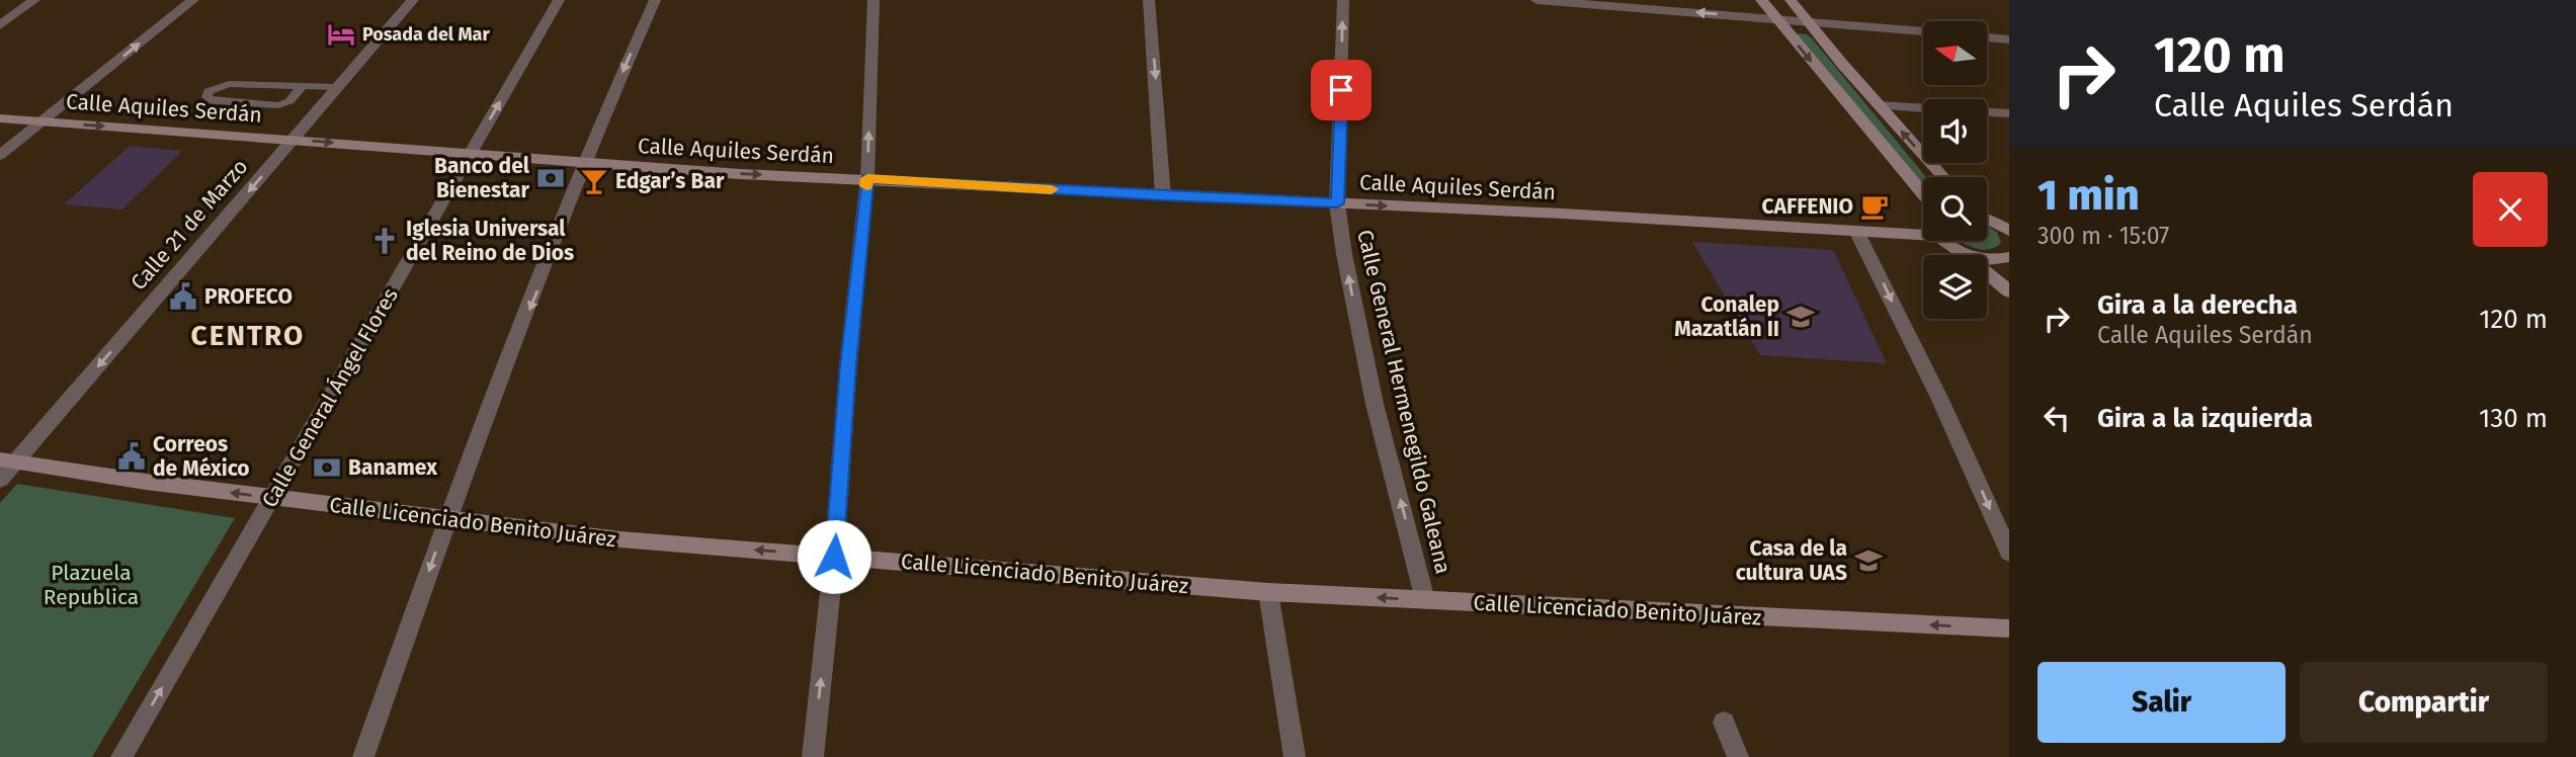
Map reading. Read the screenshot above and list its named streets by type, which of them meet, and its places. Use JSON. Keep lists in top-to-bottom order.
{
  "streets": {
    "street": [
      "Calle Aquiles Serdán",
      "Calle 21 de Marzo",
      "Calle General Ángel Flores",
      "Calle General Hermenegildo Galeana",
      "Calle Licenciado Benito Juárez"
    ]
  },
  "crossings": [
    ["Calle Aquiles Serdán", "Calle 21 de Marzo"],
    ["Calle Aquiles Serdán", "Calle General Ángel Flores"],
    ["Calle Aquiles Serdán", "Calle General Hermenegildo Galeana"],
    ["Calle 21 de Marzo", "Calle Licenciado Benito Juárez"],
    ["Calle General Ángel Flores", "Calle Licenciado Benito Juárez"],
    ["Calle General Hermenegildo Galeana", "Calle Licenciado Benito Juárez"]
  ],
  "one_way": [
    "Calle Aquiles Serdán",
    "Calle 21 de Marzo",
    "Calle General Hermenegildo Galeana",
    "Calle Licenciado Benito Juárez"
  ],
  "districts": ["CENTRO"],
  "parks": ["Plazuela Republica"],
  "places": {
    "hotel": ["Posada del Mar"],
    "bank": ["Banco del Bienestar", "Banamex"],
    "bar": ["Edgar’s Bar"],
    "cafe": ["CAFFENIO"],
    "church": ["Iglesia Universal del Reino de Dios"],
    "public building": ["PROFECO", "Correos de México"],
    "school or university": ["Conalep Mazatlán II", "Casa de la cultura UAS"]
  },
  "north": "left",
  "page": {
    "turn": ["120 m", "Calle Aquiles Serdán"],
    "heading": ["1 min", "300 m · 15:07"],
    "list": [
      {
        "name": "Gira a la derecha",
        "note": "Calle Aquiles Serdán",
        "value": "120 m"
      },
      {
        "name": "Gira a la izquierda",
        "value": "130 m"
      }
    ],
    "buttons": ["Salir", "Compartir"]
  }
}
